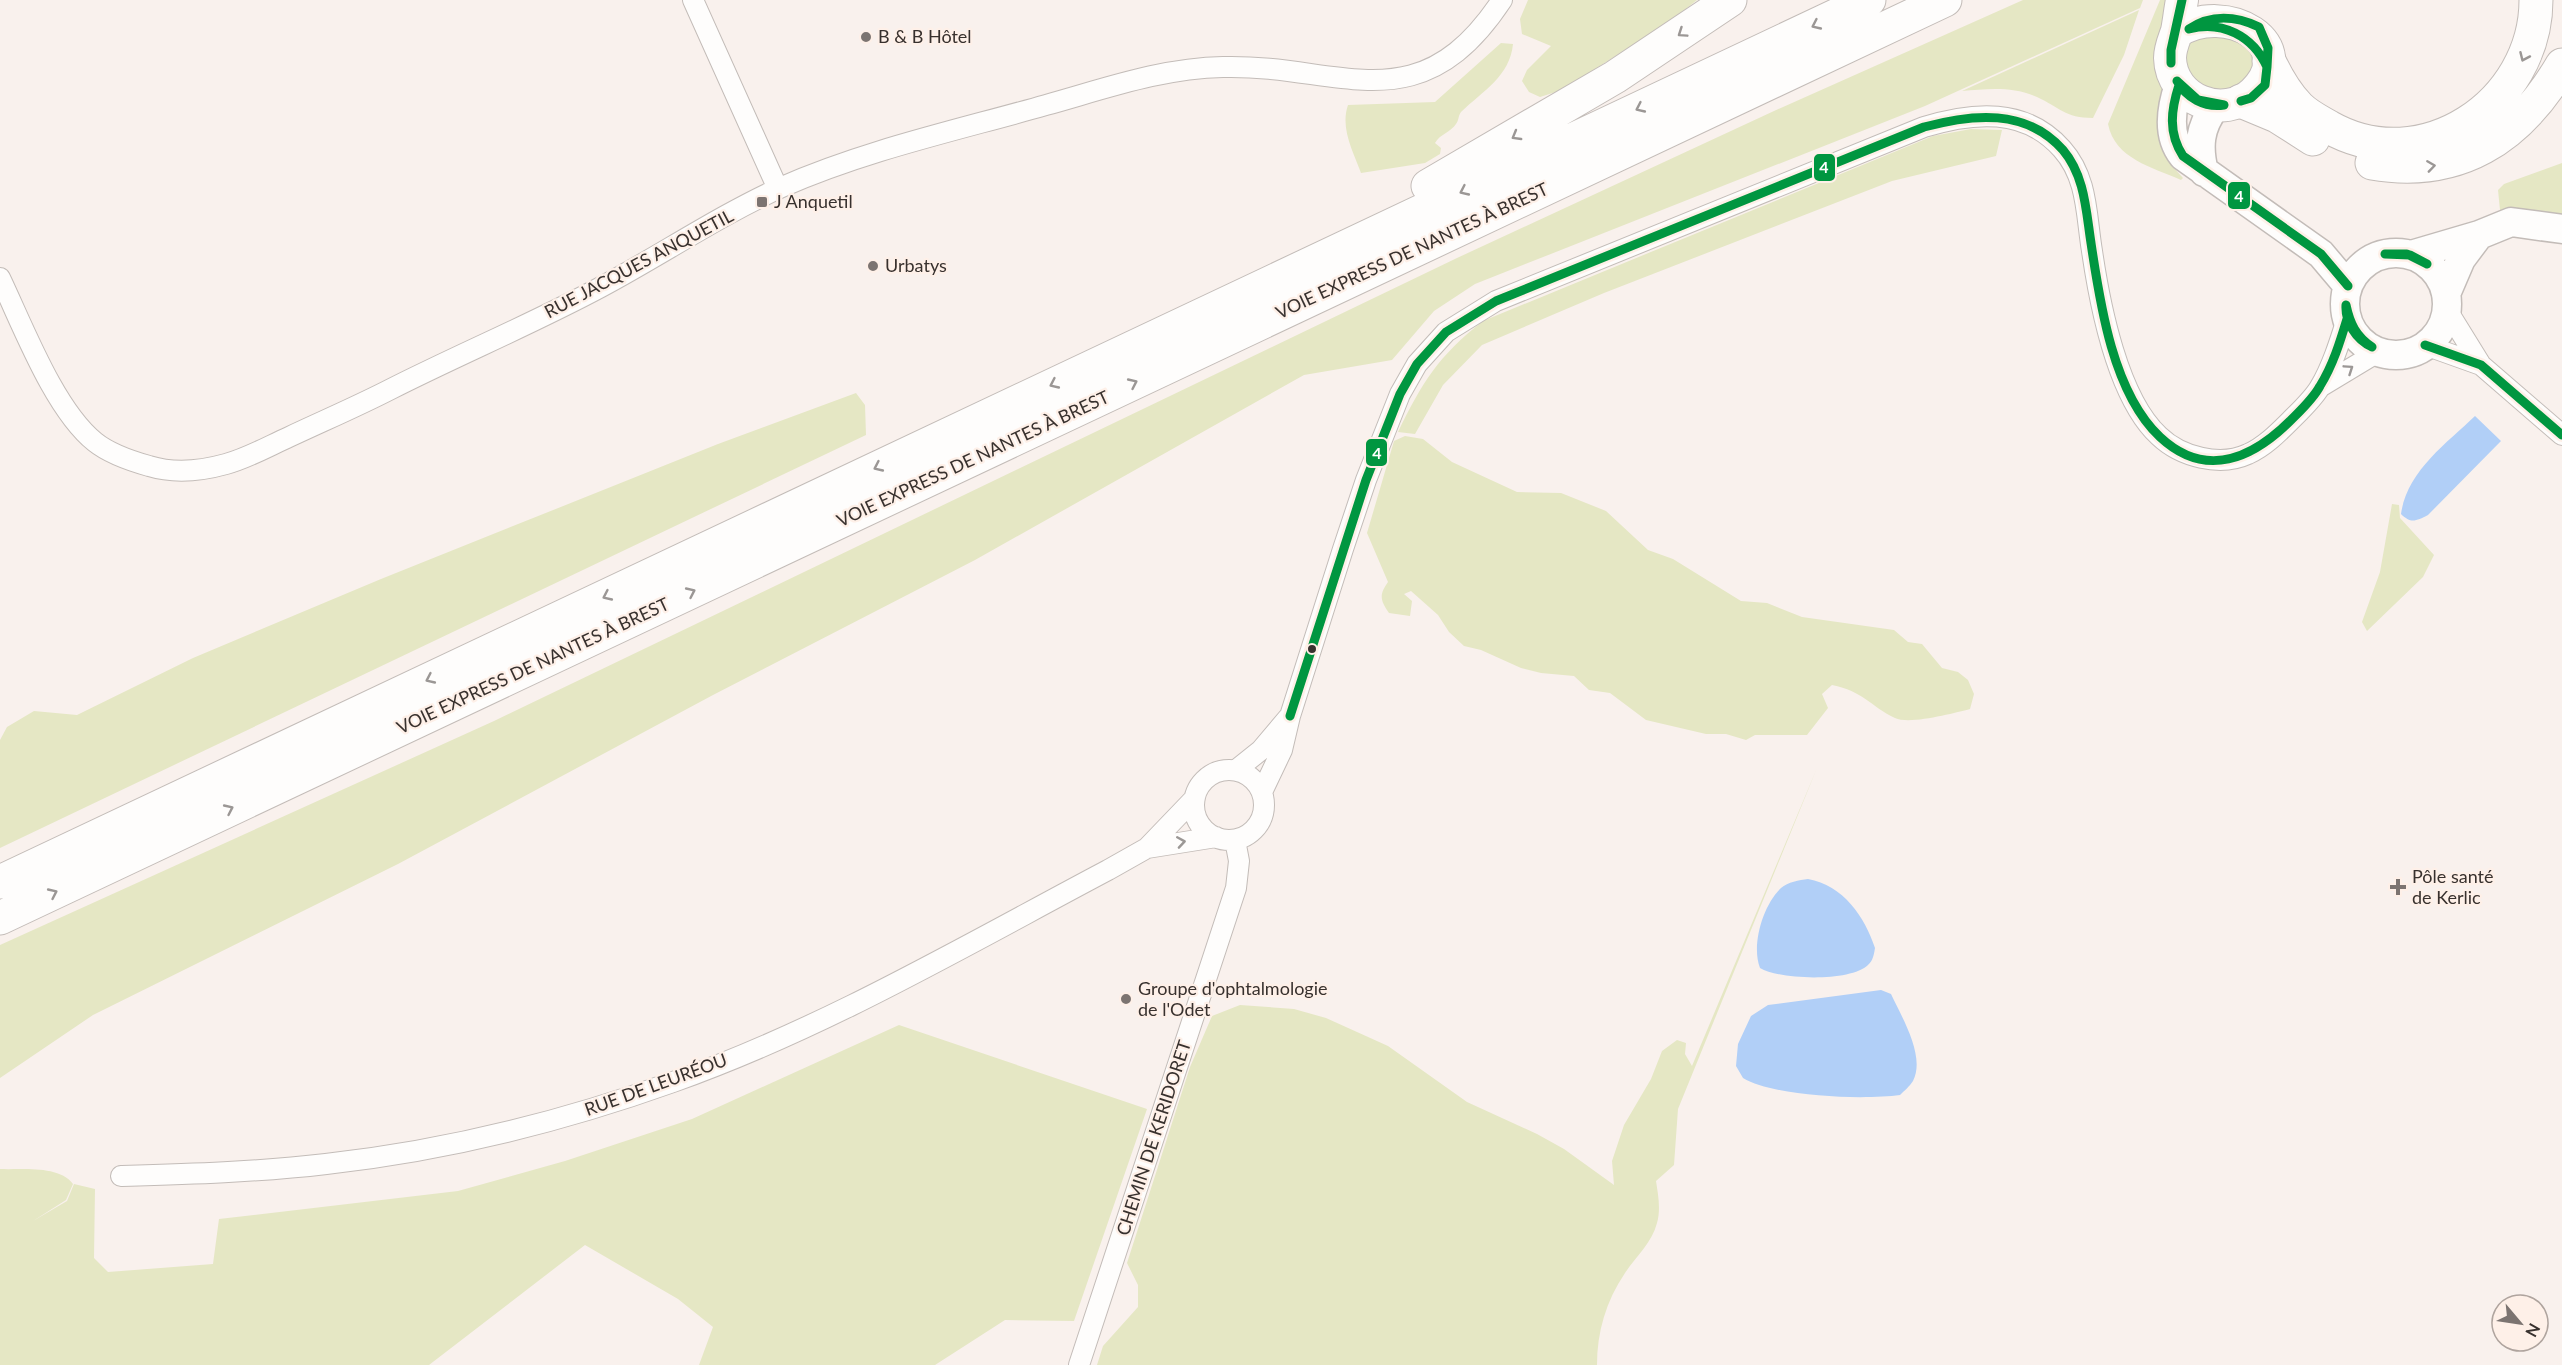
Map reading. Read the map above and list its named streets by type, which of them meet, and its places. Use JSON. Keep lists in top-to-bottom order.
{
  "streets": {
    "highway": ["VOIE EXPRESS DE NANTES À BREST"],
    "street": ["RUE JACQUES ANQUETIL", "RUE DE LEURÉOU", "CHEMIN DE KERIDORET"]
  },
  "crossings": [
    ["RUE DE LEURÉOU", "CHEMIN DE KERIDORET"]
  ],
  "places": {
    "other": ["B & B Hôtel", "Urbatys", "Groupe d'ophtalmologie de l'Odet"],
    "transit": ["J Anquetil"],
    "health": ["Pôle santé de Kerlic"]
  },
  "lines": ["transit line 4"],
  "north": "bottom right"
}
